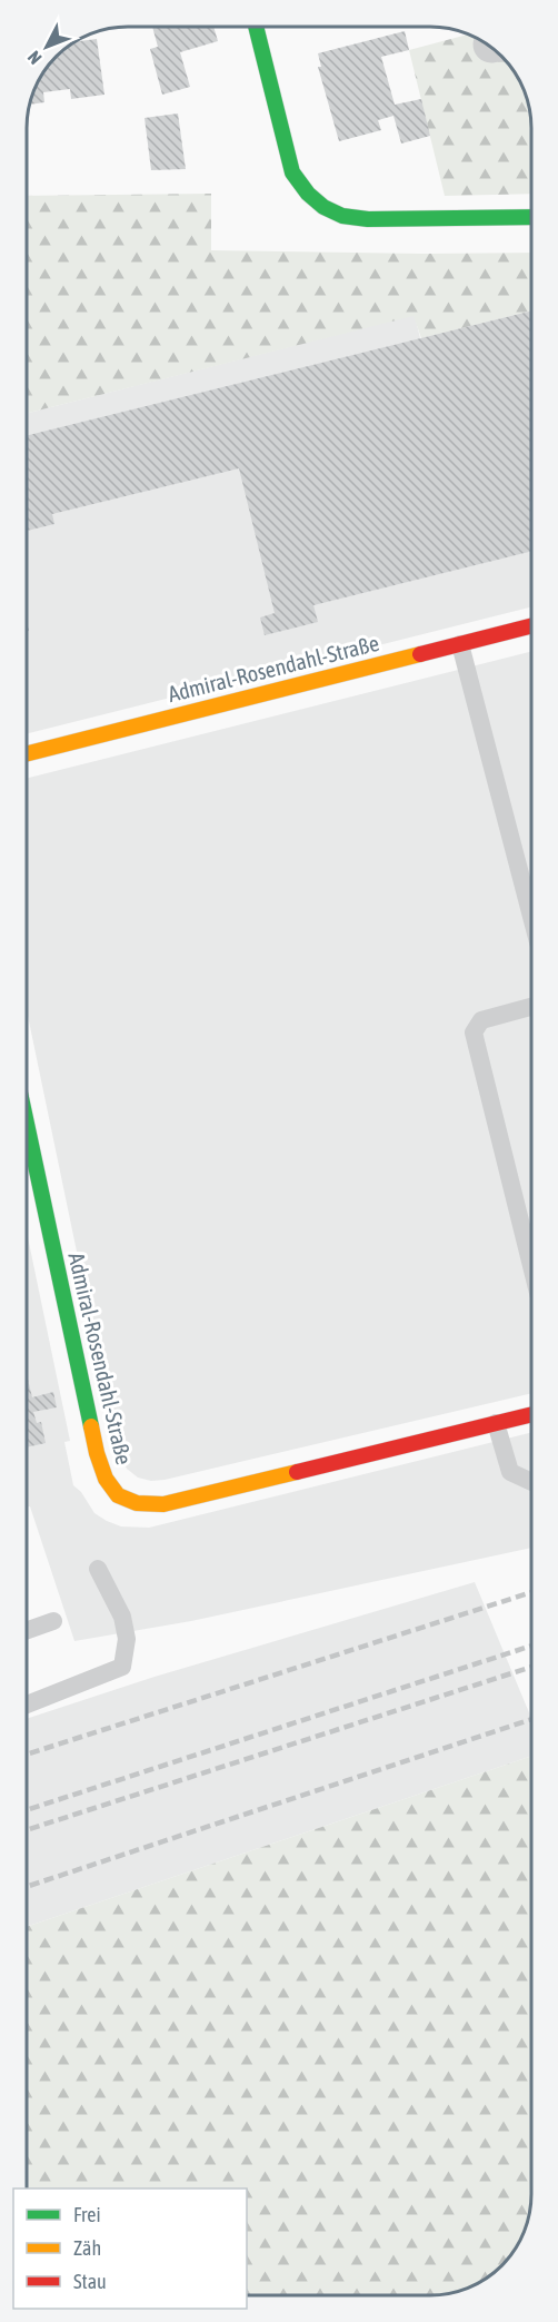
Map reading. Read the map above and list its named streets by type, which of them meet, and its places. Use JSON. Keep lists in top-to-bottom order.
{
  "streets": {
    "street": ["Admiral-Rosendahl-Straße"]
  },
  "legend": ["Frei", "Zäh", "Stau"],
  "north": "bottom left"
}
